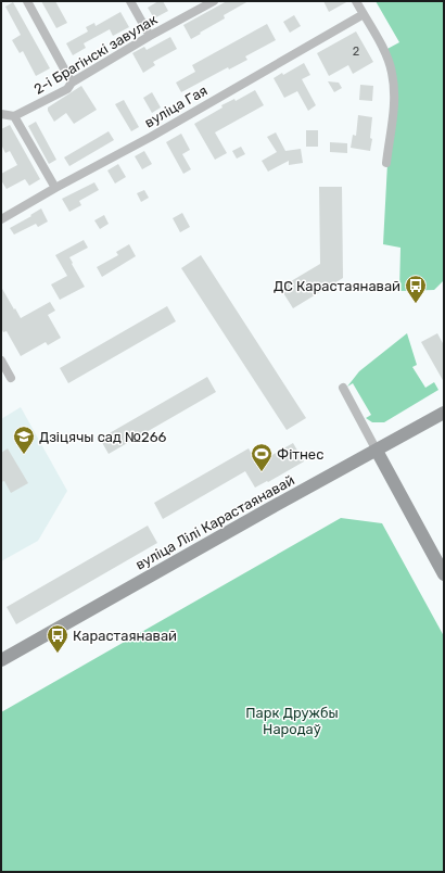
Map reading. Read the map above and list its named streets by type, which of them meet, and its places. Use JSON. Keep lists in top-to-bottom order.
{
  "streets": {
    "main road": ["вуліца Лілі Карастаянавай"],
    "street": ["2-і Брагінскі завулак", "вуліца Гая"]
  },
  "parks": ["Парк Дружбы Народаў"],
  "places": {
    "bus stop": ["ДС Карастаянавай", "Карастаянавай"],
    "school or university": ["Дзіцячы сад №266"],
    "sports": ["Фітнес"]
  },
  "house_numbers": ["2"]
}
